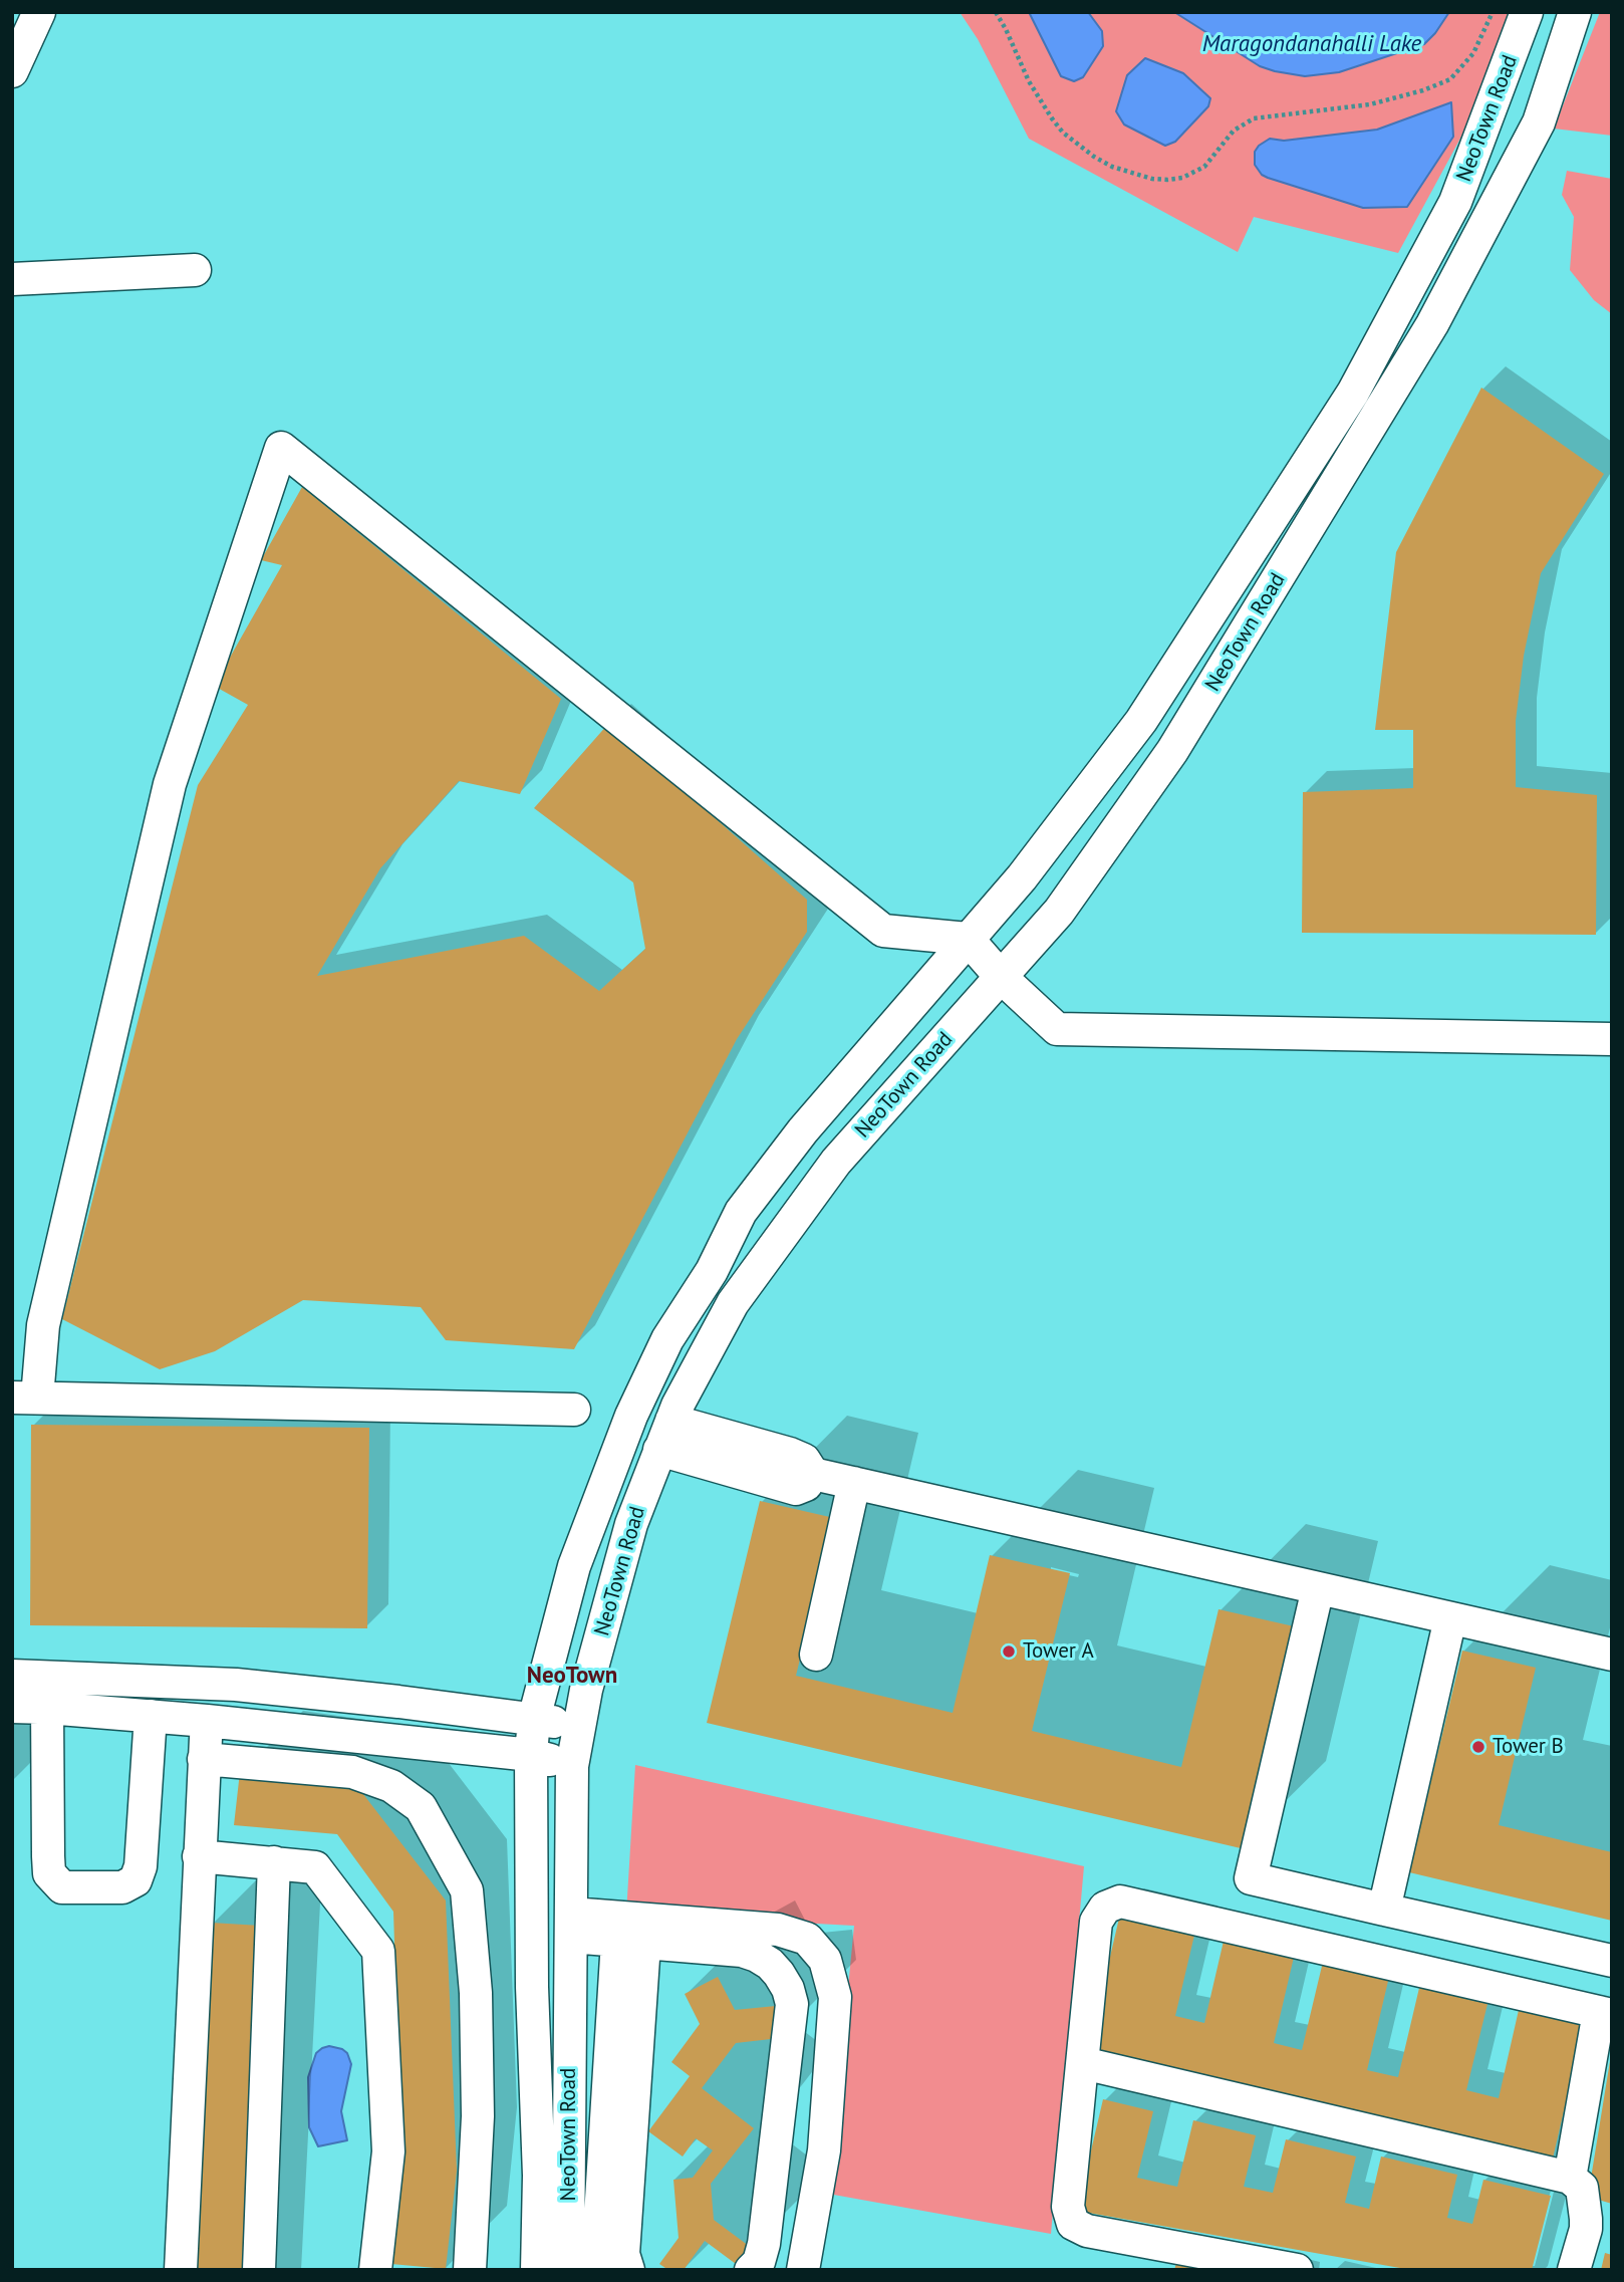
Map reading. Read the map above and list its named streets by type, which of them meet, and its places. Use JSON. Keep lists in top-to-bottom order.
{
  "streets": {
    "street": ["NeoTown Road"]
  },
  "districts": ["NeoTown"],
  "water": ["Maragondanahalli Lake"],
  "places": ["Tower A", "Tower B"]
}
